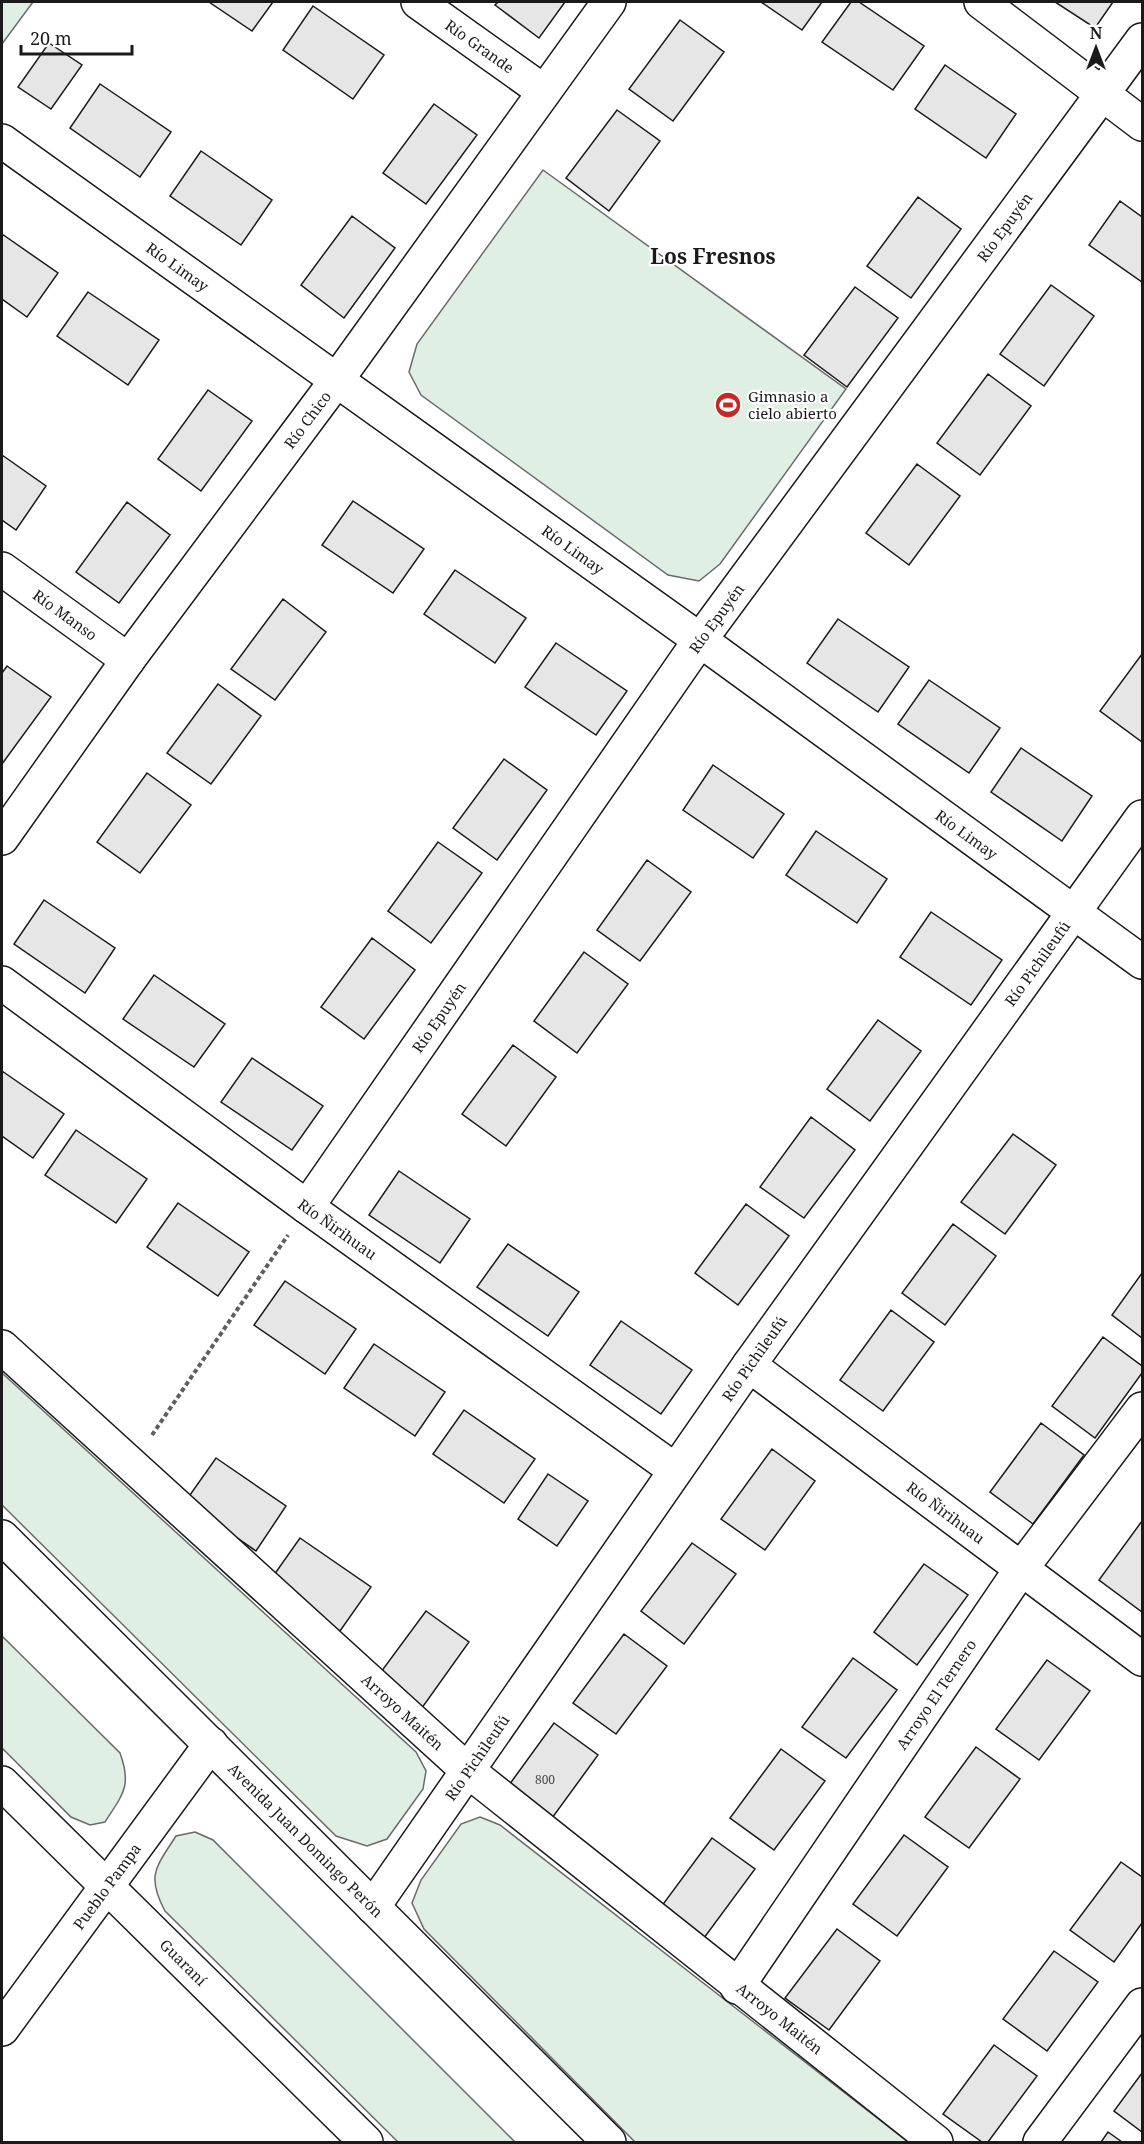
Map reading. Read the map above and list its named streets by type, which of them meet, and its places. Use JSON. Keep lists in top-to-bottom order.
{
  "streets": {
    "street": [
      "Río Grande",
      "Río Epuyén",
      "Río Limay",
      "Río Chico",
      "Río Manso",
      "Río Pichileufú",
      "Río Ñirihuau",
      "Arroyo El Ternero",
      "Arroyo Maitén",
      "Avenida Juan Domingo Perón",
      "Pueblo Pampa",
      "Guaraní"
    ]
  },
  "crossings": [
    ["Río Grande", "Río Chico"],
    ["Río Epuyén", "Río Limay"],
    ["Río Epuyén", "Río Ñirihuau"],
    ["Río Limay", "Río Chico"],
    ["Río Limay", "Río Pichileufú"],
    ["Río Chico", "Río Manso"],
    ["Río Pichileufú", "Río Ñirihuau"],
    ["Río Pichileufú", "Arroyo Maitén"],
    ["Río Pichileufú", "Avenida Juan Domingo Perón"],
    ["Río Ñirihuau", "Arroyo El Ternero"],
    ["Arroyo El Ternero", "Arroyo Maitén"],
    ["Avenida Juan Domingo Perón", "Pueblo Pampa"],
    ["Pueblo Pampa", "Guaraní"]
  ],
  "districts": ["Los Fresnos"],
  "places": {
    "sports": ["Gimnasio a cielo abierto"]
  },
  "house_numbers": ["800"],
  "scale_bar": "20 m",
  "north": "top"
}
